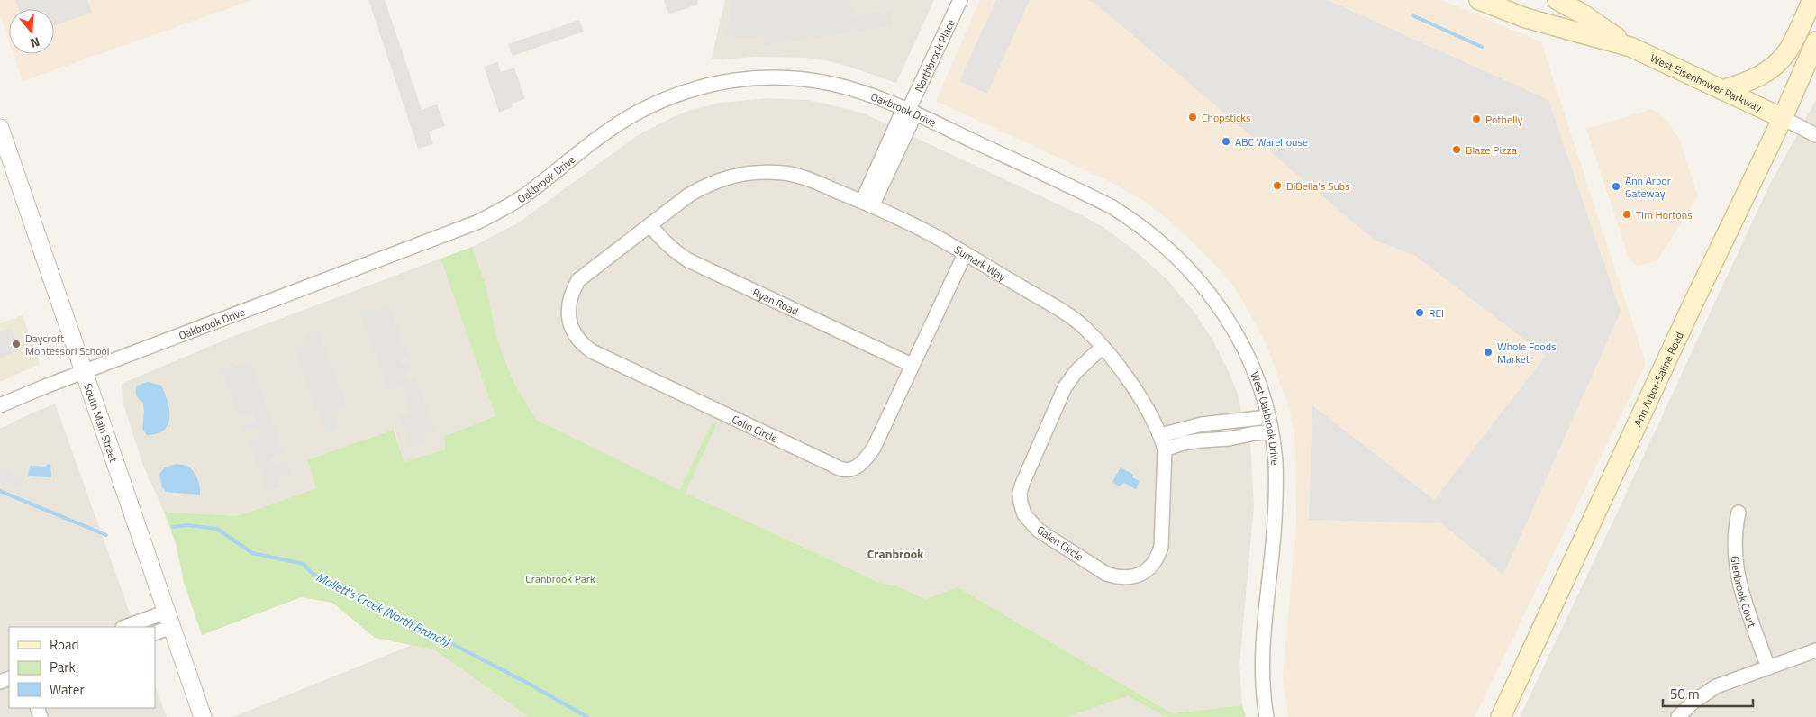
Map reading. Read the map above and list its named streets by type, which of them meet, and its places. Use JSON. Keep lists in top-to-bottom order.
{
  "streets": {
    "main road": ["West Eisenhower Parkway", "Ann Arbor-Saline Road"],
    "street": [
      "Northbrook Place",
      "Oakbrook Drive",
      "Sumark Way",
      "Ryan Road",
      "West Oakbrook Drive",
      "South Main Street",
      "Colin Circle",
      "Galen Circle",
      "Glenbrook Court"
    ]
  },
  "crossings": [
    ["Northbrook Place", "Oakbrook Drive"],
    ["Northbrook Place", "Sumark Way"],
    ["West Eisenhower Parkway", "Ann Arbor-Saline Road"],
    ["Oakbrook Drive", "West Oakbrook Drive"],
    ["Oakbrook Drive", "South Main Street"],
    ["Sumark Way", "Ryan Road"],
    ["Sumark Way", "Colin Circle"],
    ["Sumark Way", "Galen Circle"],
    ["Ryan Road", "Colin Circle"]
  ],
  "districts": ["Cranbrook"],
  "water": ["Mallett's Creek (North Branch)"],
  "parks": ["Cranbrook Park"],
  "places": [
    "Chopsticks",
    "Potbelly",
    "ABC Warehouse",
    "Blaze Pizza",
    "DiBella's Subs",
    "Ann Arbor Gateway",
    "Tim Hortons",
    "REI",
    "Daycroft Montessori School",
    "Whole Foods Market"
  ],
  "legend": ["Road", "Park", "Water"],
  "scale_bar": "50 m",
  "north": "bottom"
}
